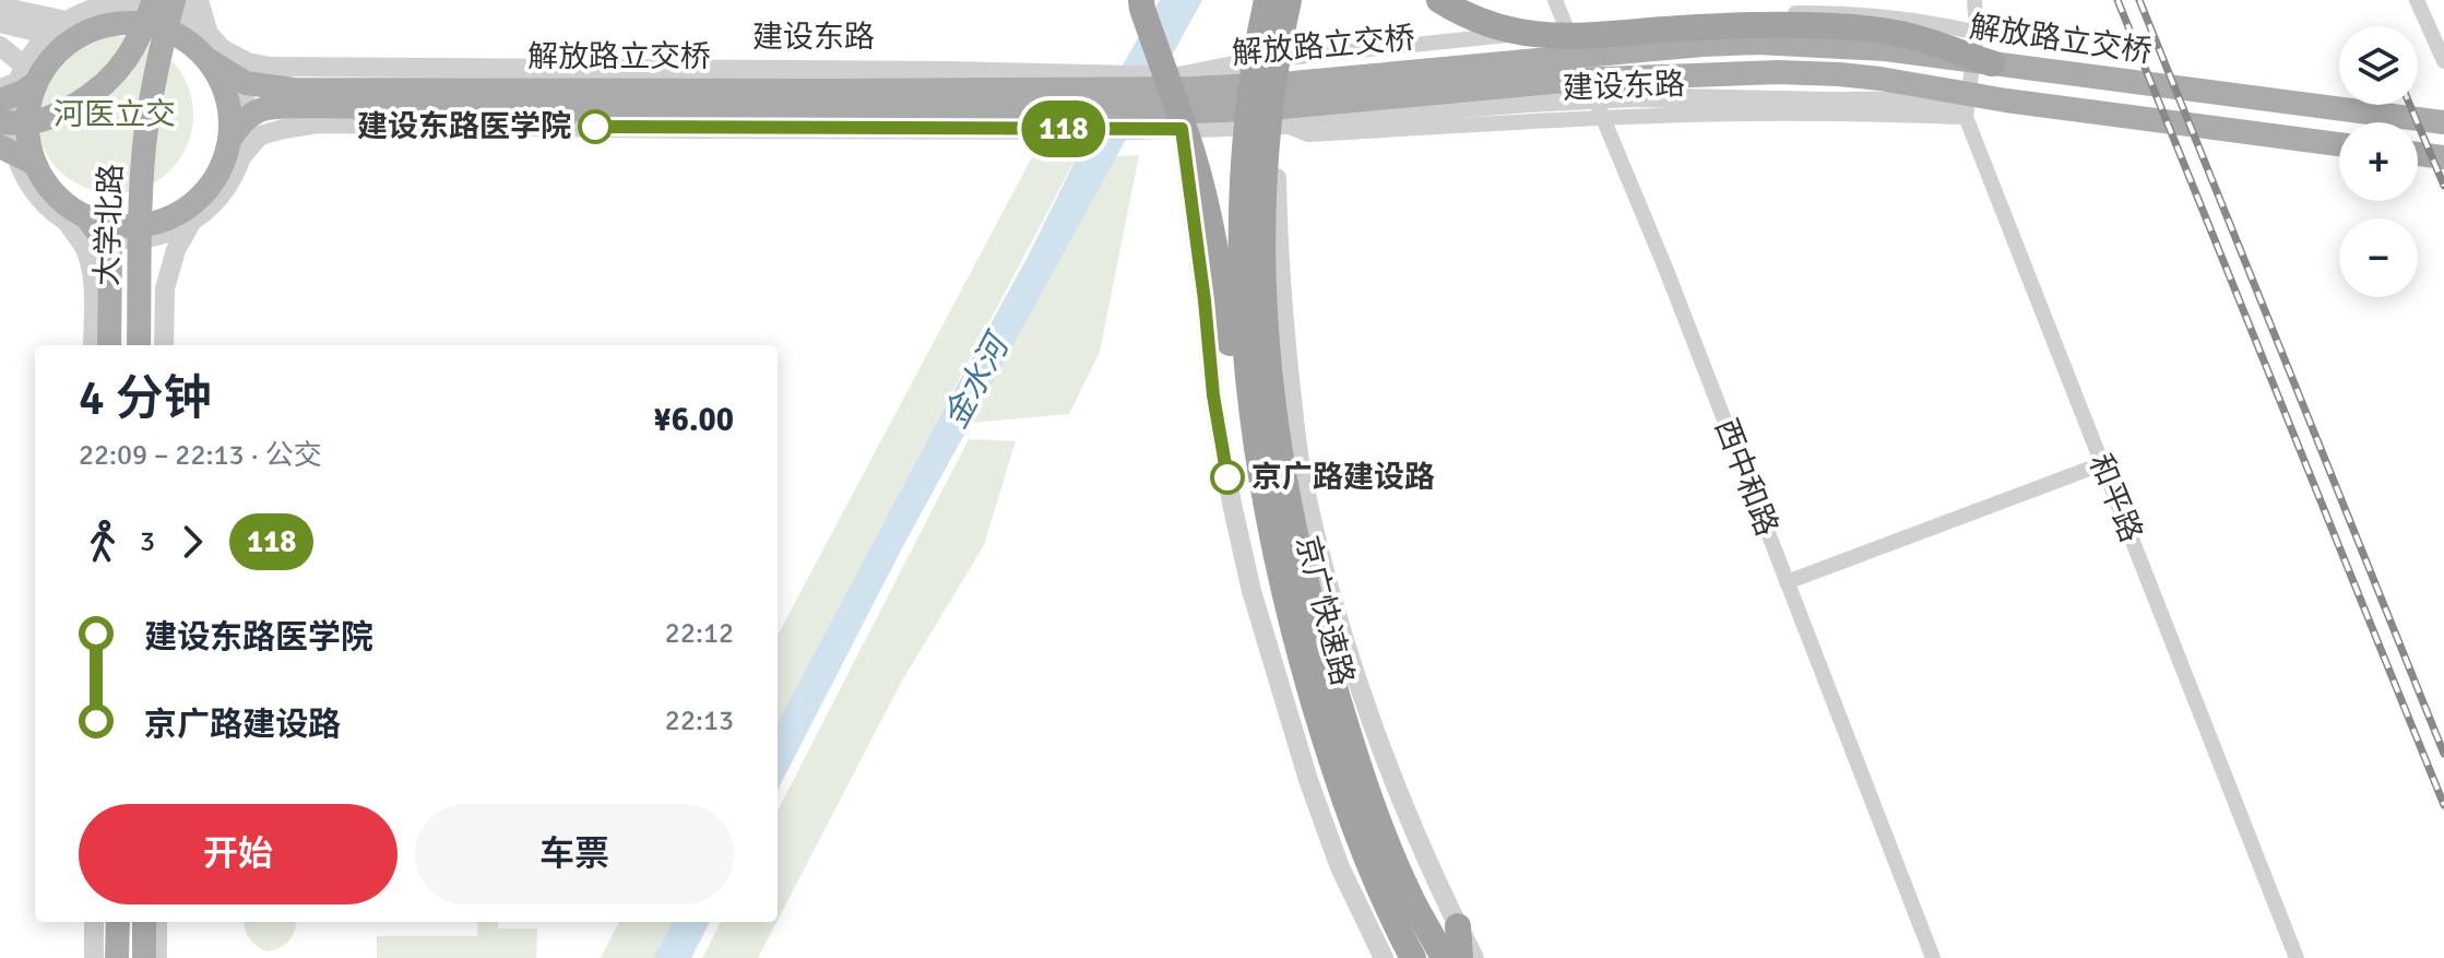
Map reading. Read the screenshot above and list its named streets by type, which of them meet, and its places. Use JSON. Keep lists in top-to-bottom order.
{
  "streets": {
    "highway": ["京广快速路"],
    "main road": ["解放路立交桥", "大学北路"],
    "street": ["建设东路", "西中和路", "和平路"]
  },
  "crossings": [
    ["建设东路", "解放路立交桥"],
    ["建设东路", "大学北路"],
    ["建设东路", "西中和路"],
    ["建设东路", "和平路"],
    ["解放路立交桥", "大学北路"]
  ],
  "water": ["金水河"],
  "parks": ["河医立交"],
  "places": ["建设东路医学院", "京广路建设路"],
  "lines": ["bus line 118"],
  "page": {
    "on_map": "118",
    "map_buttons": ["+", "−"],
    "heading": ["4 分钟", "22:09 – 22:13 · 公交", "¥6.00"],
    "legs": ["3", "118"],
    "list": [
      {
        "name": "建设东路医学院",
        "value": "22:12"
      },
      {
        "name": "京广路建设路",
        "value": "22:13"
      }
    ],
    "buttons": ["开始", "车票"]
  }
}
